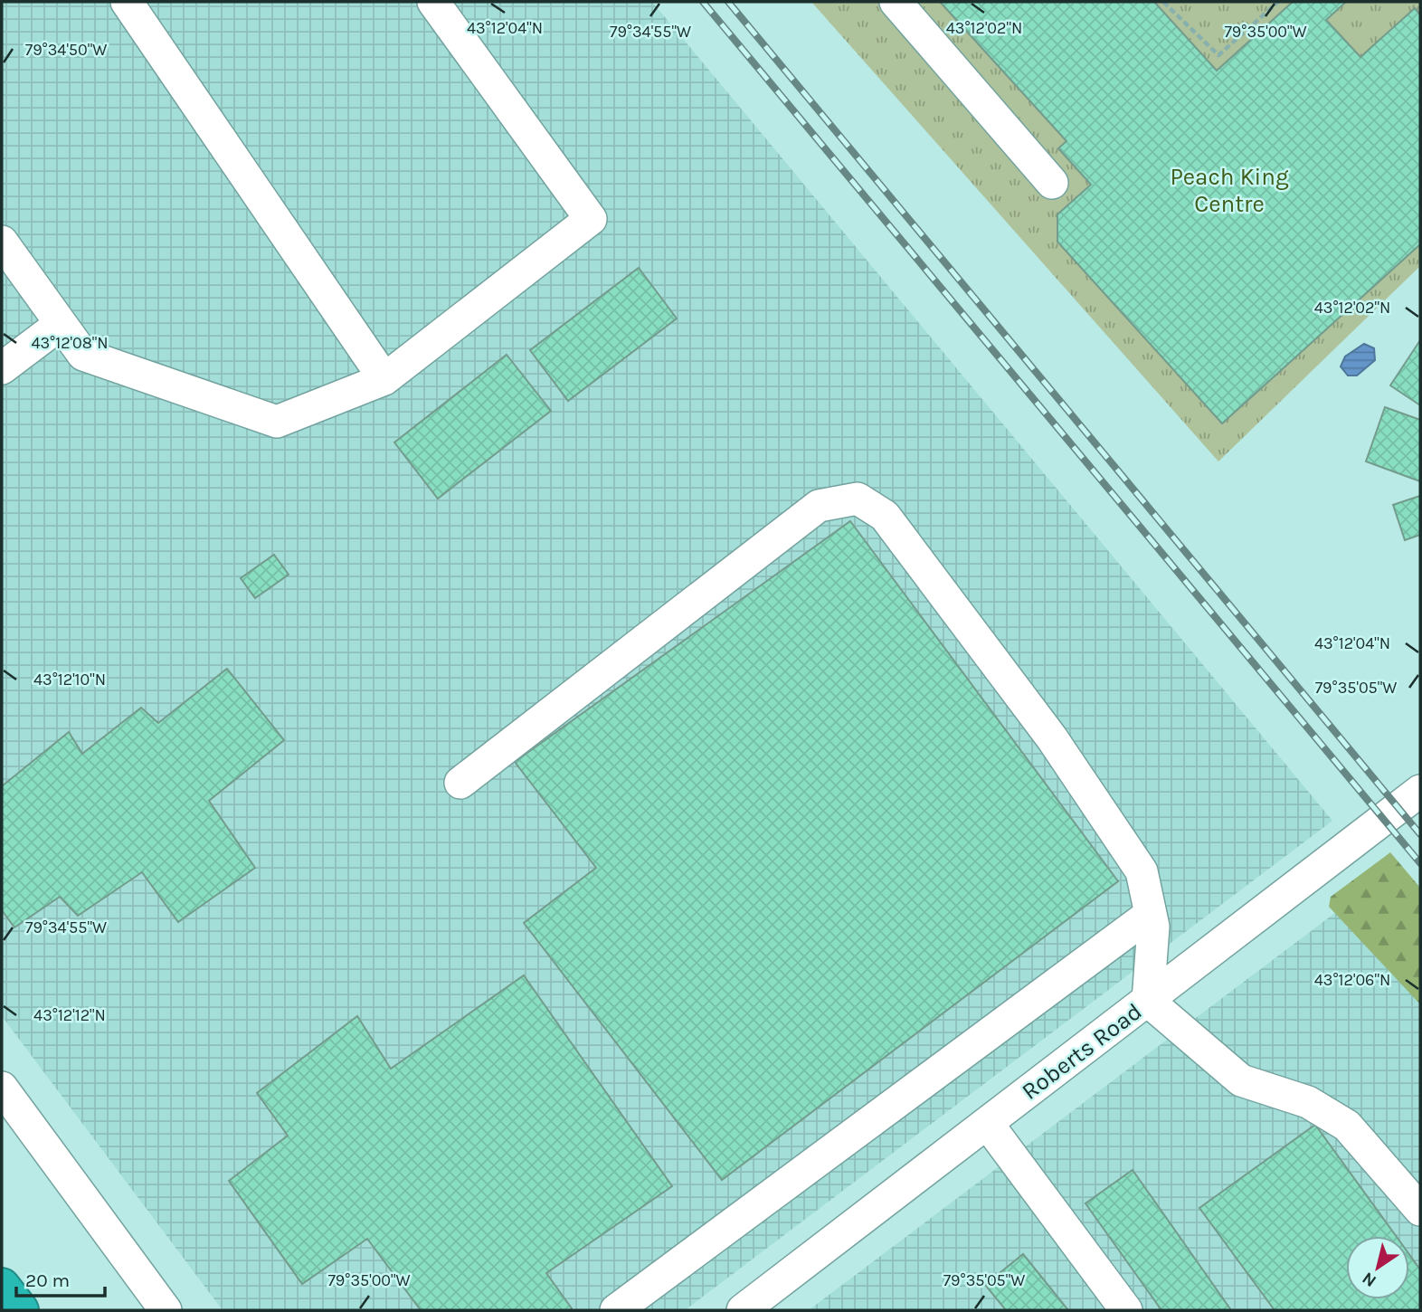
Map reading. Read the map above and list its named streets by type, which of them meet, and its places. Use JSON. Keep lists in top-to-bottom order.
{
  "streets": {
    "street": ["Roberts Road"]
  },
  "parks": ["Peach King Centre"],
  "scale_bar": "20 m",
  "north": "bottom left",
  "coordinates": [
    "43°12'04\"N",
    "43°12'02\"N",
    "79°34'55\"W",
    "79°35'00\"W",
    "79°34'50\"W",
    "43°12'08\"N",
    "43°12'10\"N",
    "79°35'05\"W",
    "43°12'06\"N",
    "43°12'12\"N"
  ]
}
